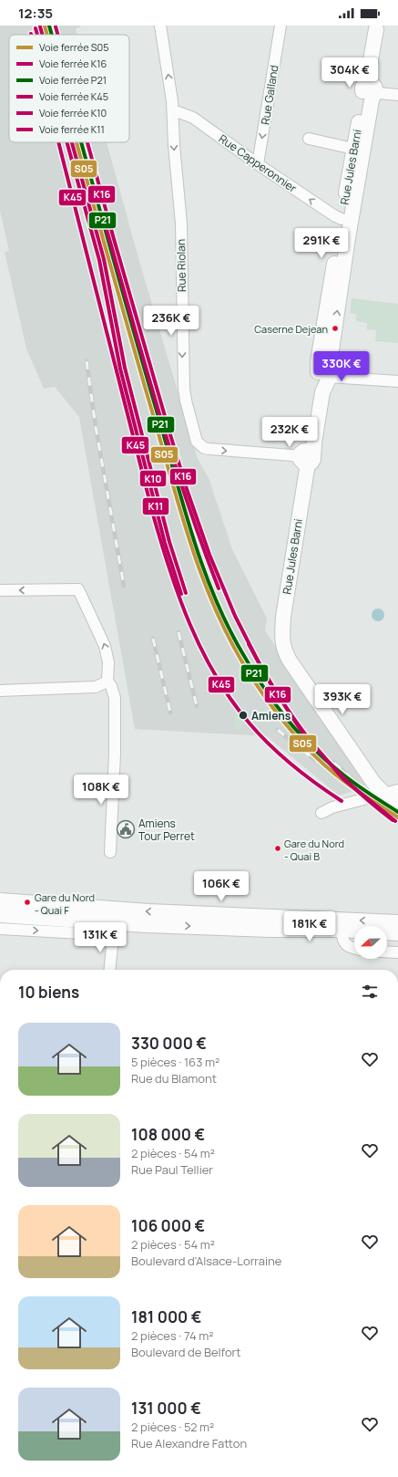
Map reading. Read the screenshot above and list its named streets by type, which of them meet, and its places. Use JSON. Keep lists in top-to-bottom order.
{
  "streets": {
    "main road": ["Rue Jules Barni"],
    "street": ["Rue Galland", "Rue Capperonnier", "Rue Riolan"]
  },
  "crossings": [
    ["Rue Galland", "Rue Capperonnier"],
    ["Rue Capperonnier", "Rue Jules Barni"],
    ["Rue Capperonnier", "Rue Riolan"],
    ["Rue Jules Barni", "Rue Riolan"]
  ],
  "one_way": ["Rue Galland"],
  "places": {
    "other": [
      "Caserne Dejean",
      "Amiens",
      "Gare du Nord - Quai B",
      "Gare du Nord - Quai F"
    ],
    "public building": ["Amiens Tour Perret"]
  },
  "lines": [
    "rail line S05",
    "rail line P21",
    "rail line K16",
    "rail line K10",
    "rail line K11",
    "rail line K45"
  ],
  "legend": [
    "Voie ferrée S05",
    "Voie ferrée K16",
    "Voie ferrée P21",
    "Voie ferrée K45",
    "Voie ferrée K10",
    "Voie ferrée K11"
  ],
  "north": "left",
  "page": {
    "status": "12:35",
    "price": [
      "304K €",
      "291K €",
      "236K €",
      "330K €",
      "232K €",
      "393K €",
      "108K €",
      "106K €",
      "181K €",
      "131K €"
    ],
    "heading": "10 biens",
    "list": [
      {
        "name": "330 000 €",
        "note": "5 pièces · 163 m² · Rue du Blamont"
      },
      {
        "name": "108 000 €",
        "note": "2 pièces · 54 m² · Rue Paul Tellier"
      },
      {
        "name": "106 000 €",
        "note": "2 pièces · 54 m² · Boulevard d'Alsace-Lorraine"
      },
      {
        "name": "181 000 €",
        "note": "2 pièces · 74 m² · Boulevard de Belfort"
      },
      {
        "name": "131 000 €",
        "note": "2 pièces · 52 m² · Rue Alexandre Fatton"
      }
    ]
  }
}
